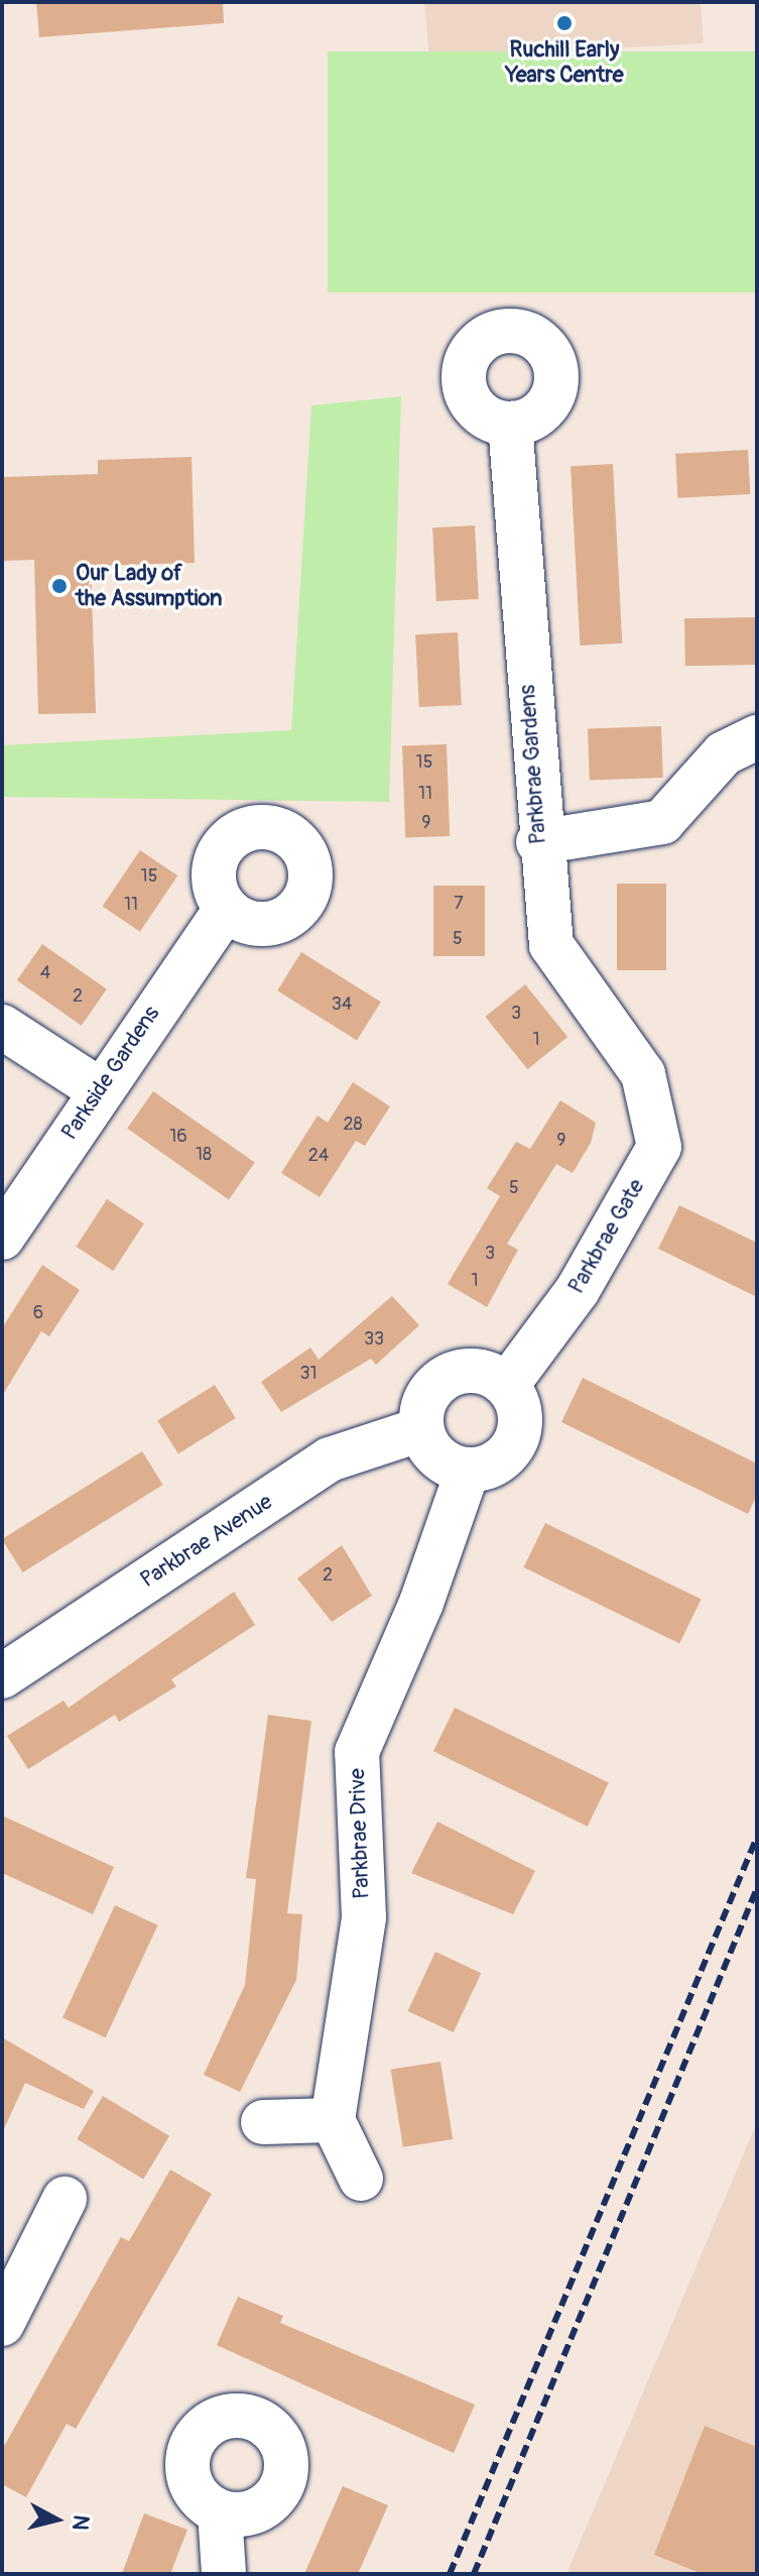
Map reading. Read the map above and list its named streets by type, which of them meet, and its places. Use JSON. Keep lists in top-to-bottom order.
{
  "streets": {
    "street": [
      "Parkbrae Gardens",
      "Parkside Gardens",
      "Parkbrae Gate",
      "Parkbrae Avenue",
      "Parkbrae Drive"
    ]
  },
  "crossings": [
    ["Parkbrae Gardens", "Parkbrae Gate"],
    ["Parkbrae Gate", "Parkbrae Avenue"],
    ["Parkbrae Gate", "Parkbrae Drive"],
    ["Parkbrae Avenue", "Parkbrae Drive"]
  ],
  "places": ["Ruchill Early Years Centre", "Our Lady of the Assumption"],
  "house_numbers": [
    "15",
    "11",
    "9",
    "15",
    "7",
    "11",
    "5",
    "4",
    "2",
    "34",
    "3",
    "1",
    "28",
    "16",
    "9",
    "18",
    "24",
    "5",
    "3",
    "1",
    "6",
    "33",
    "31",
    "2"
  ],
  "north": "right"
}
